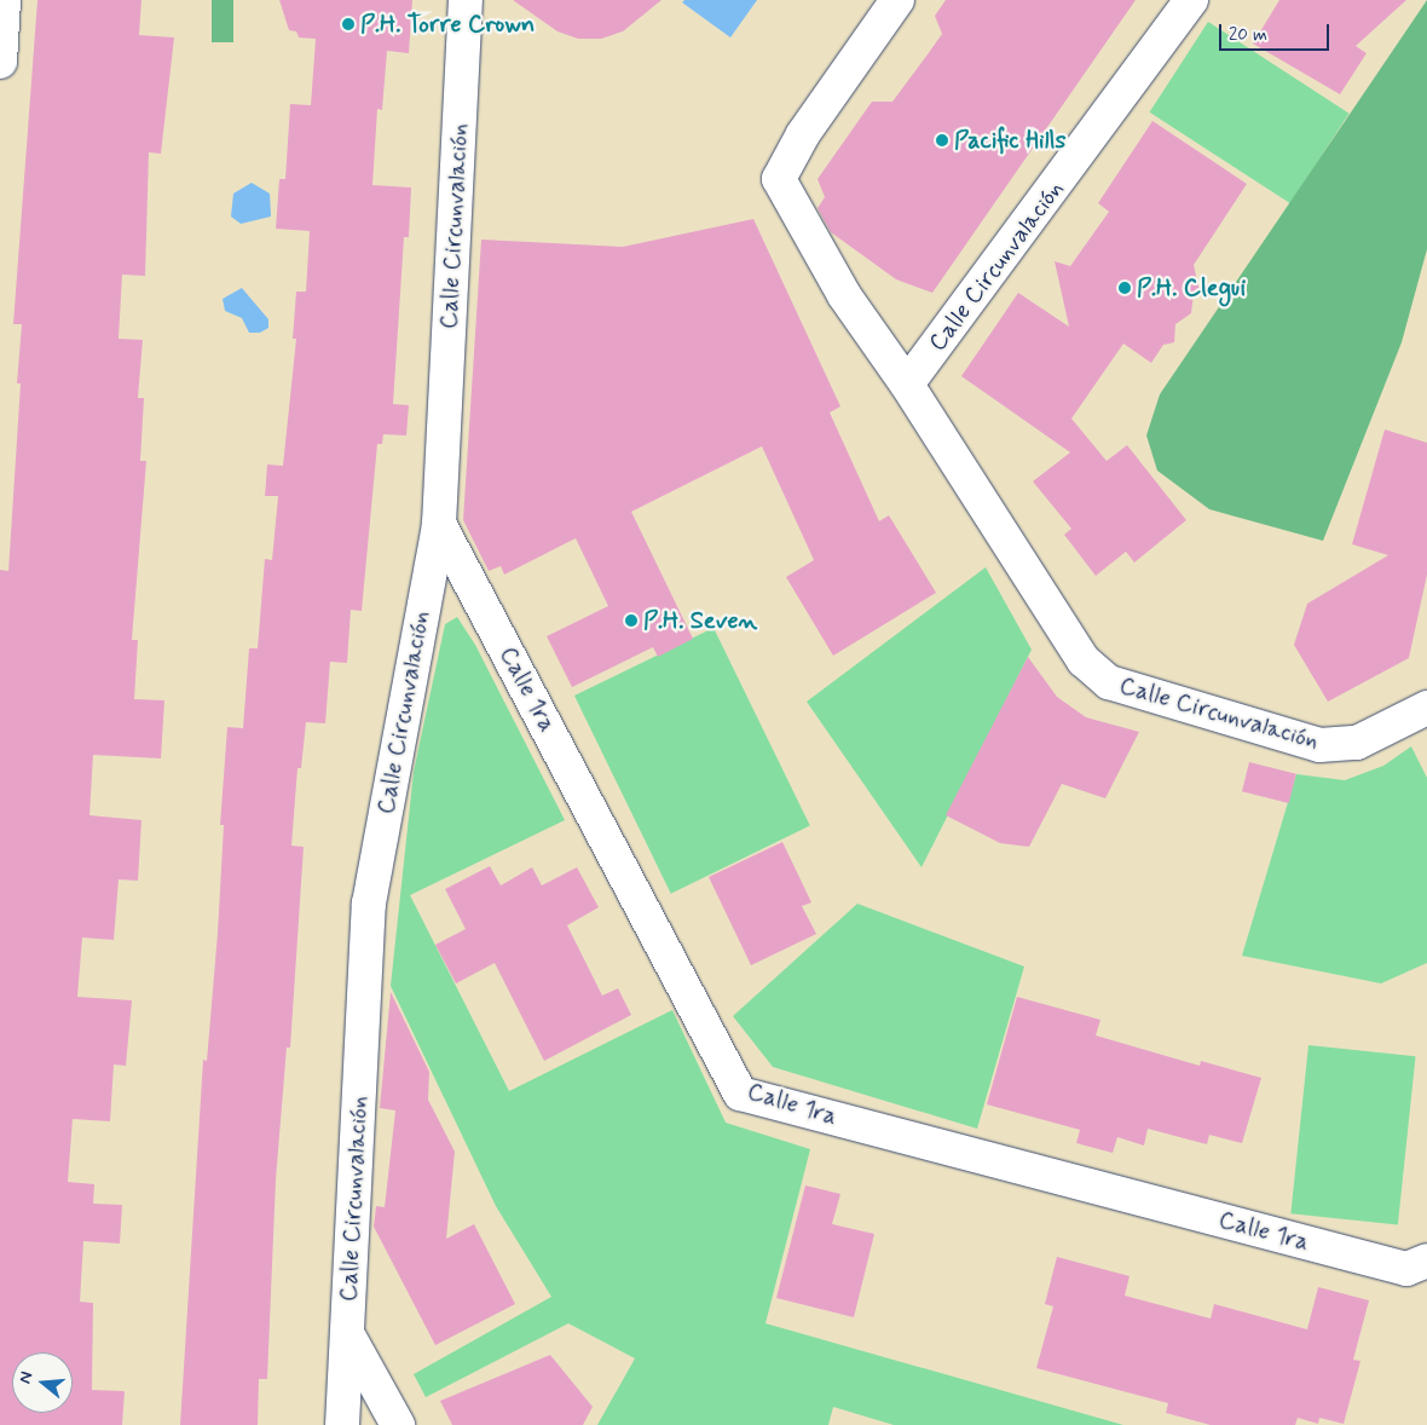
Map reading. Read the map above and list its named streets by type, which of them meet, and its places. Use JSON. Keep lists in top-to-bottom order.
{
  "streets": {
    "street": ["Calle Circunvalación", "Calle 1ra"]
  },
  "crossings": [
    ["Calle Circunvalación", "Calle 1ra"]
  ],
  "places": [
    "P.H. Torre Crown",
    "Pacific Hills",
    "P.H. Clegui",
    "P.H. Seven"
  ],
  "scale_bar": "20 m",
  "north": "left"
}
